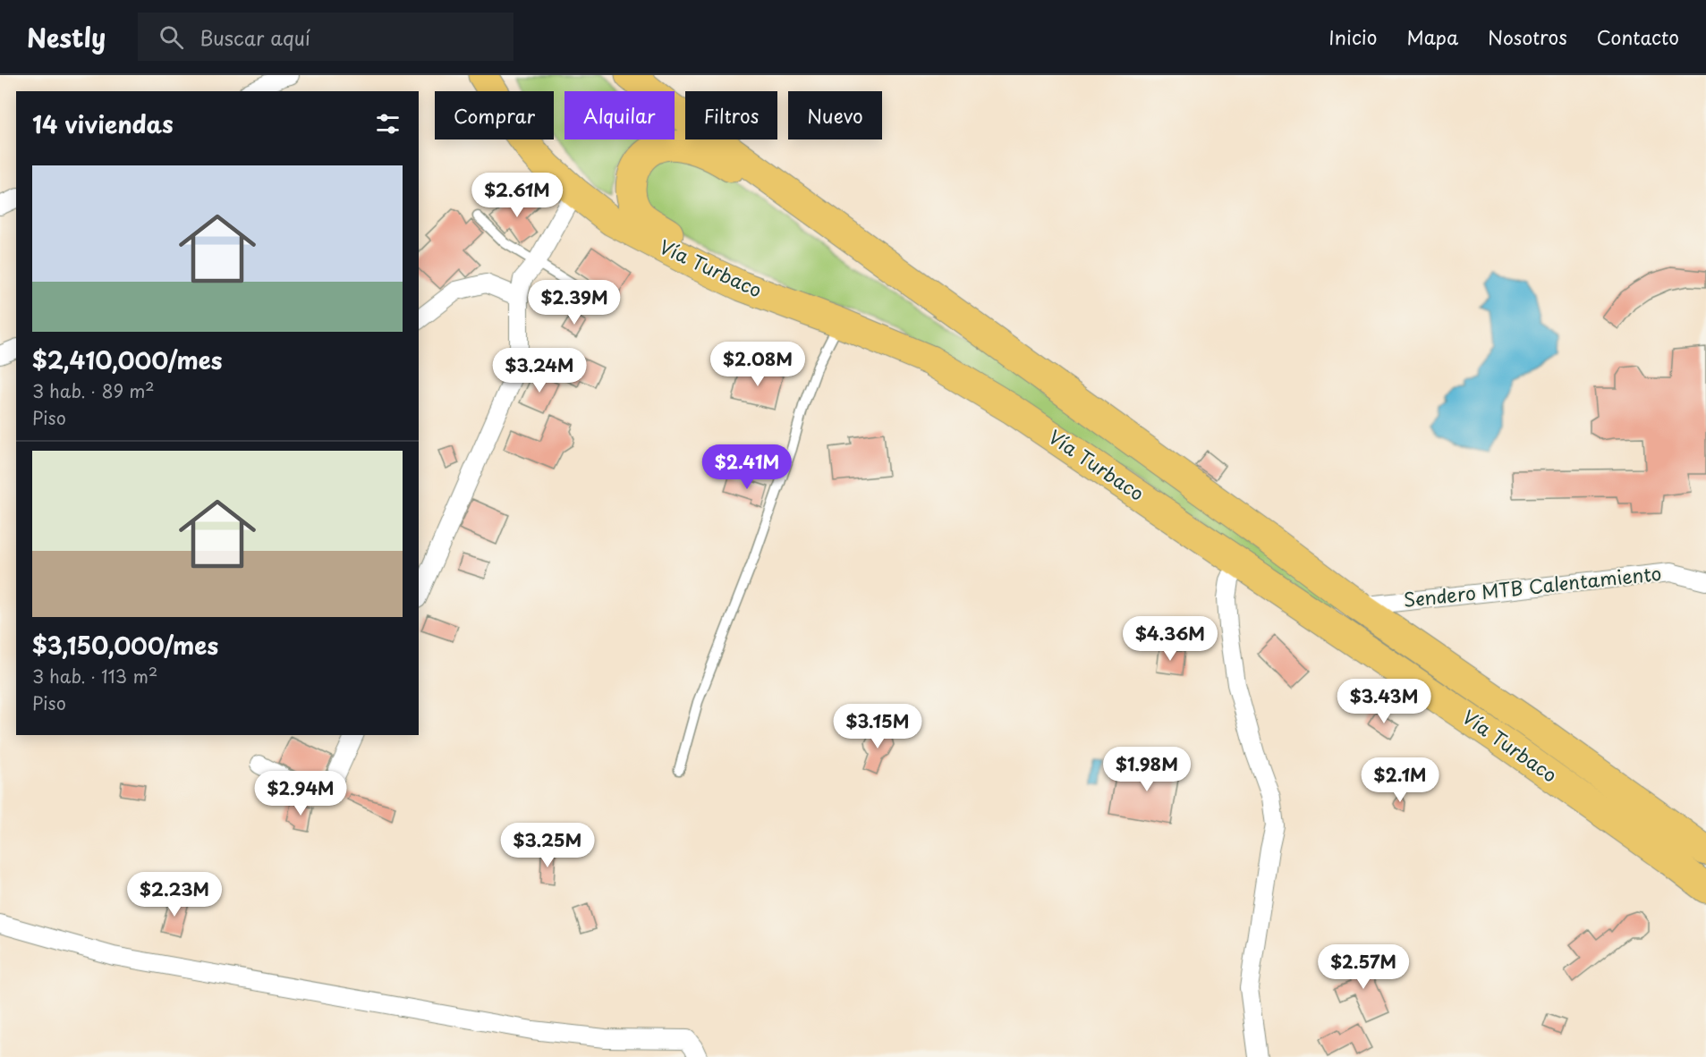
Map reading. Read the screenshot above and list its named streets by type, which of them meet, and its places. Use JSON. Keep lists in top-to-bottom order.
{
  "streets": {
    "highway": ["Vía Turbaco"],
    "street": ["Sendero MTB Calentamiento"]
  },
  "crossings": [
    ["Vía Turbaco", "Sendero MTB Calentamiento"]
  ],
  "page": {
    "header": "Nestly",
    "search": "Buscar aquí",
    "nav": [
      "Inicio",
      "Mapa",
      "Nosotros",
      "Contacto"
    ],
    "chip": [
      "Comprar",
      "Alquilar",
      "Filtros",
      "Nuevo"
    ],
    "heading": "14 viviendas",
    "list": [
      {
        "name": "$2,410,000/mes",
        "note": "3 hab. · 89 m² · Piso"
      },
      {
        "name": "$3,150,000/mes",
        "note": "3 hab. · 113 m² · Piso"
      }
    ],
    "price": [
      "$2.61M",
      "$2.39M",
      "$2.08M",
      "$3.24M",
      "$2.41M",
      "$4.36M",
      "$3.43M",
      "$3.15M",
      "$1.98M",
      "$2.1M",
      "$2.94M",
      "$3.25M",
      "$2.23M",
      "$2.57M"
    ]
  }
}
